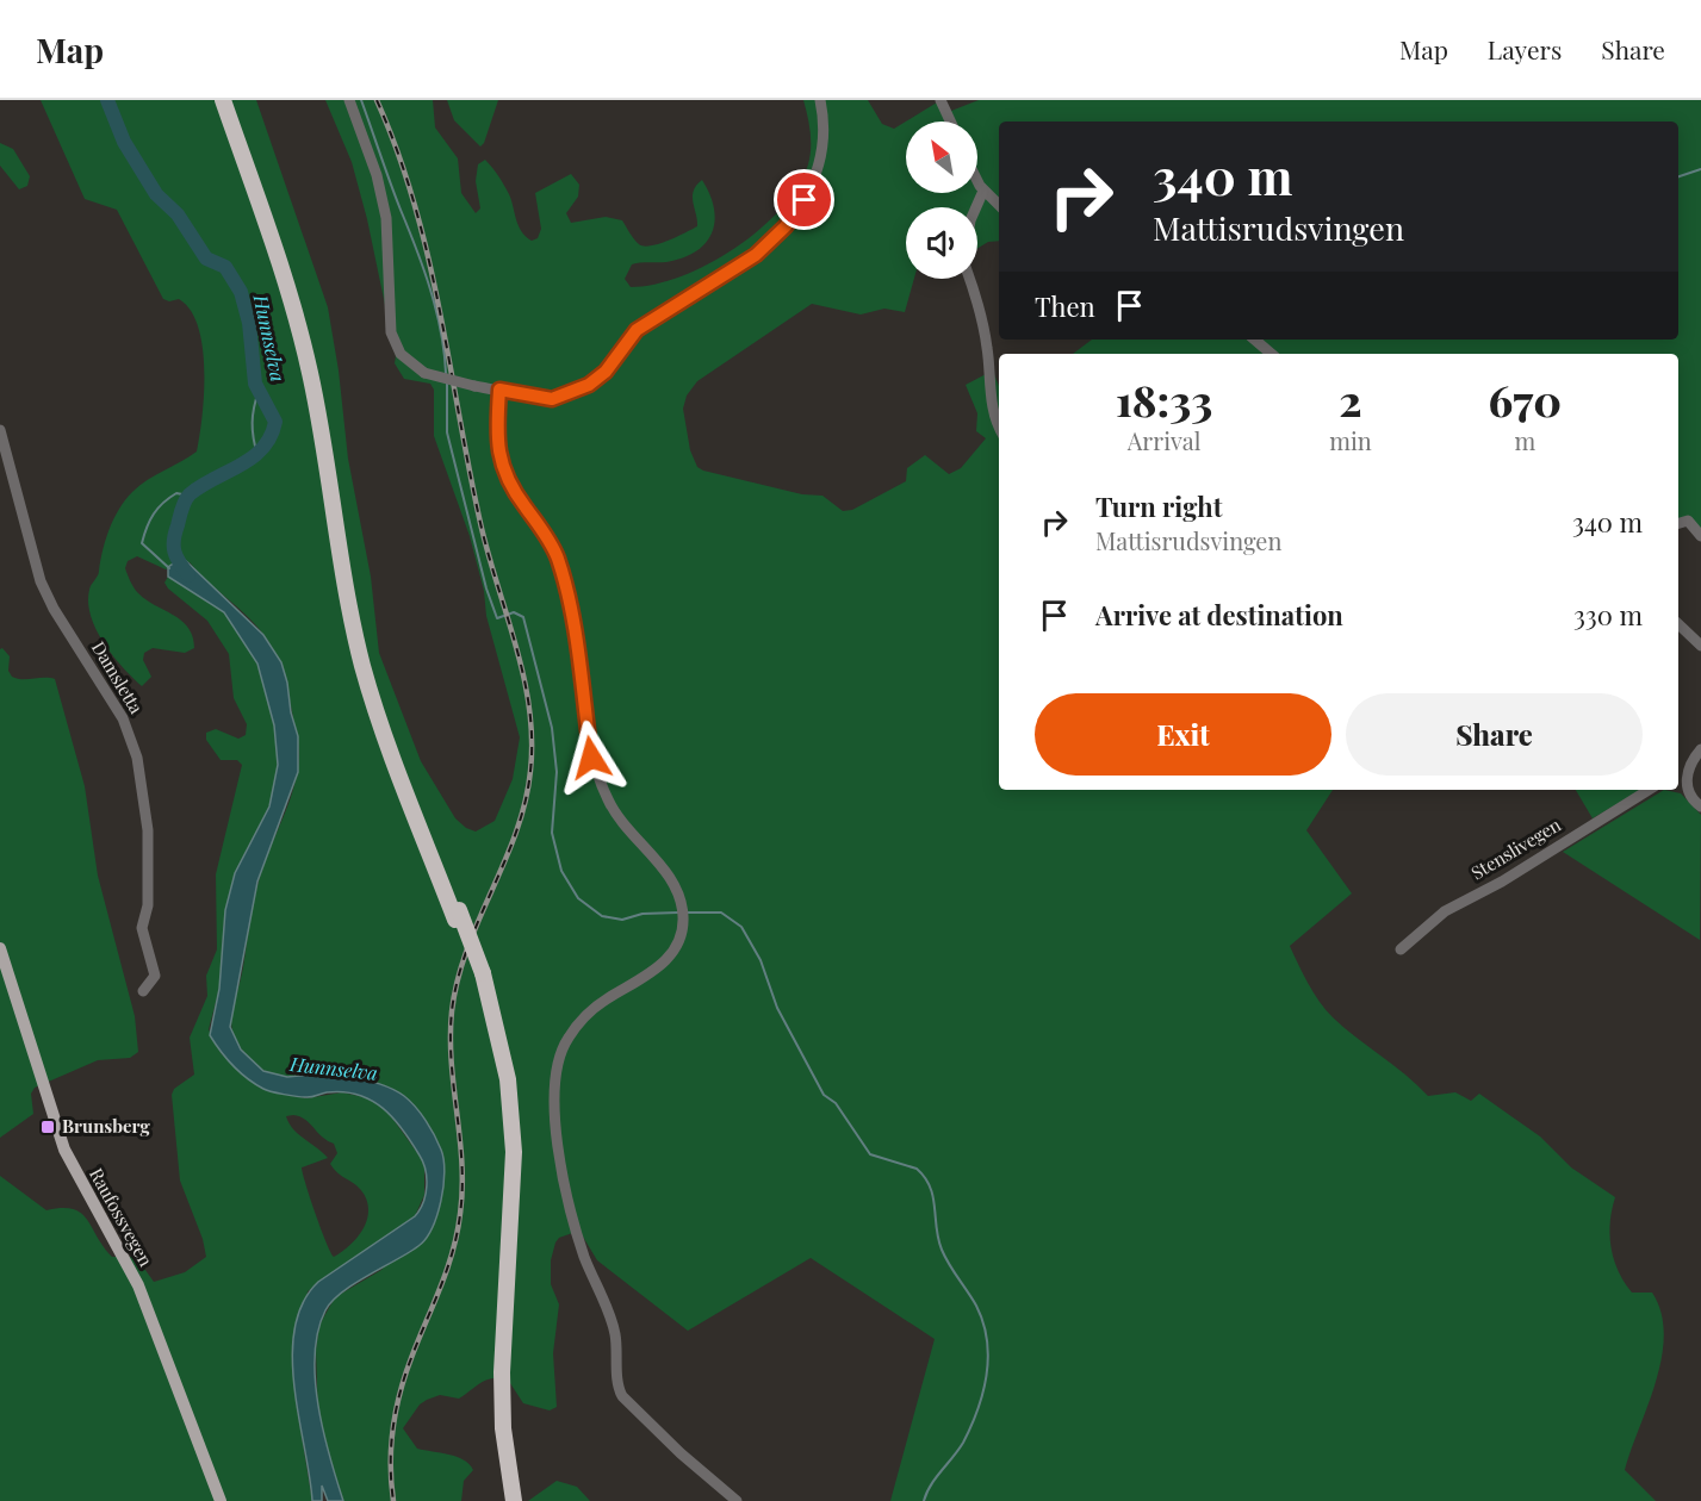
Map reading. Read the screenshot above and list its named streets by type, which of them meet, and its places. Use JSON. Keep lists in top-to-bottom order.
{
  "streets": {
    "main road": ["Raufossvegen"],
    "street": ["Damsletta", "Stenslivegen"]
  },
  "water": ["Hunnselva"],
  "places": {
    "transit": ["Brunsberg"]
  },
  "north": "top left",
  "page": {
    "header": "Map",
    "nav": ["Map", "Layers", "Share"],
    "turn": ["340 m", "Mattisrudsvingen"],
    "then": "Then",
    "eta": [
      "18:33",
      "Arrival",
      "2",
      "min",
      "670",
      "m"
    ],
    "list": [
      {
        "name": "Turn right",
        "note": "Mattisrudsvingen",
        "value": "340 m"
      },
      {
        "name": "Arrive at destination",
        "value": "330 m"
      }
    ],
    "buttons": ["Exit", "Share"]
  }
}
